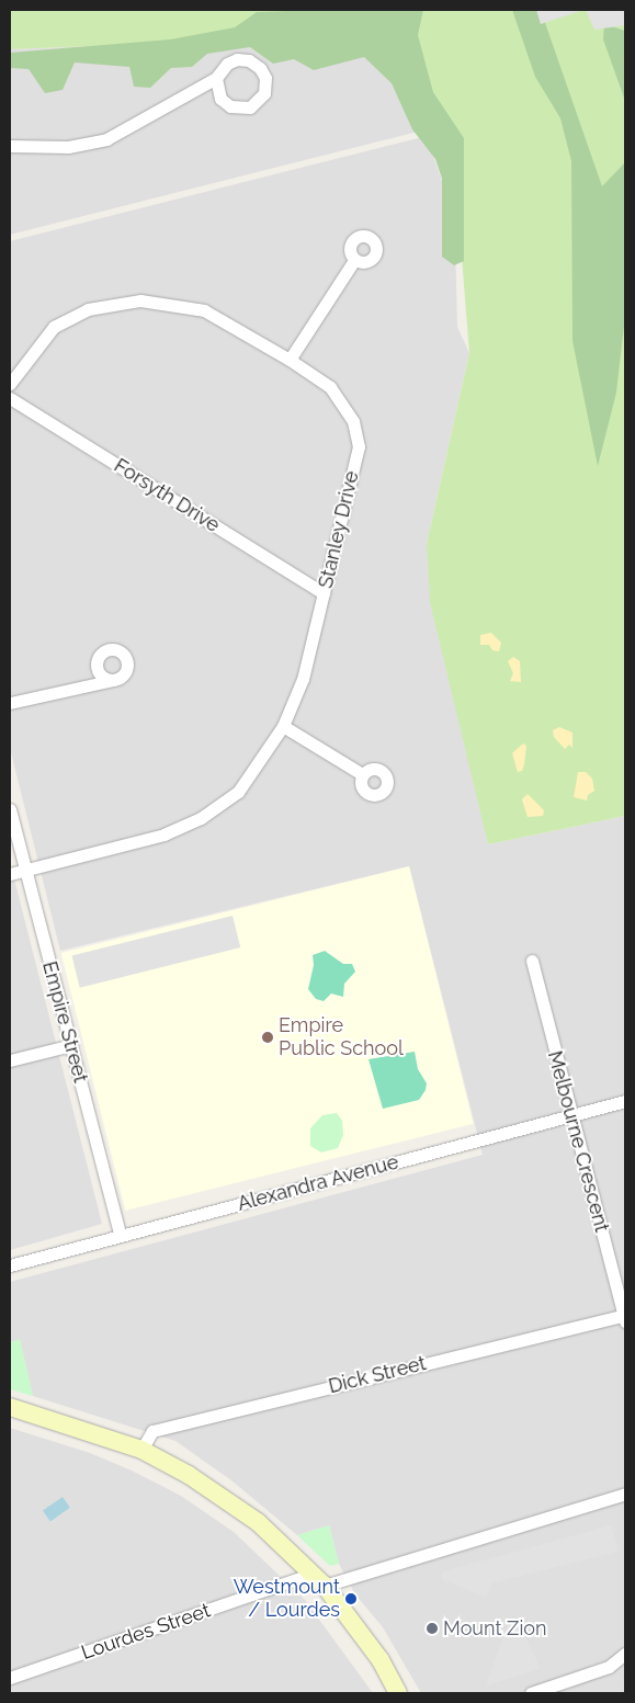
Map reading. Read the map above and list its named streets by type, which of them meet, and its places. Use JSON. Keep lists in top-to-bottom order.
{
  "streets": {
    "street": [
      "Forsyth Drive",
      "Stanley Drive",
      "Empire Street",
      "Melbourne Crescent",
      "Alexandra Avenue",
      "Dick Street",
      "Lourdes Street"
    ]
  },
  "crossings": [
    ["Forsyth Drive", "Stanley Drive"],
    ["Stanley Drive", "Empire Street"],
    ["Empire Street", "Alexandra Avenue"],
    ["Melbourne Crescent", "Alexandra Avenue"],
    ["Melbourne Crescent", "Dick Street"]
  ],
  "places": ["Empire Public School", "Westmount / Lourdes", "Mount Zion"]
}
